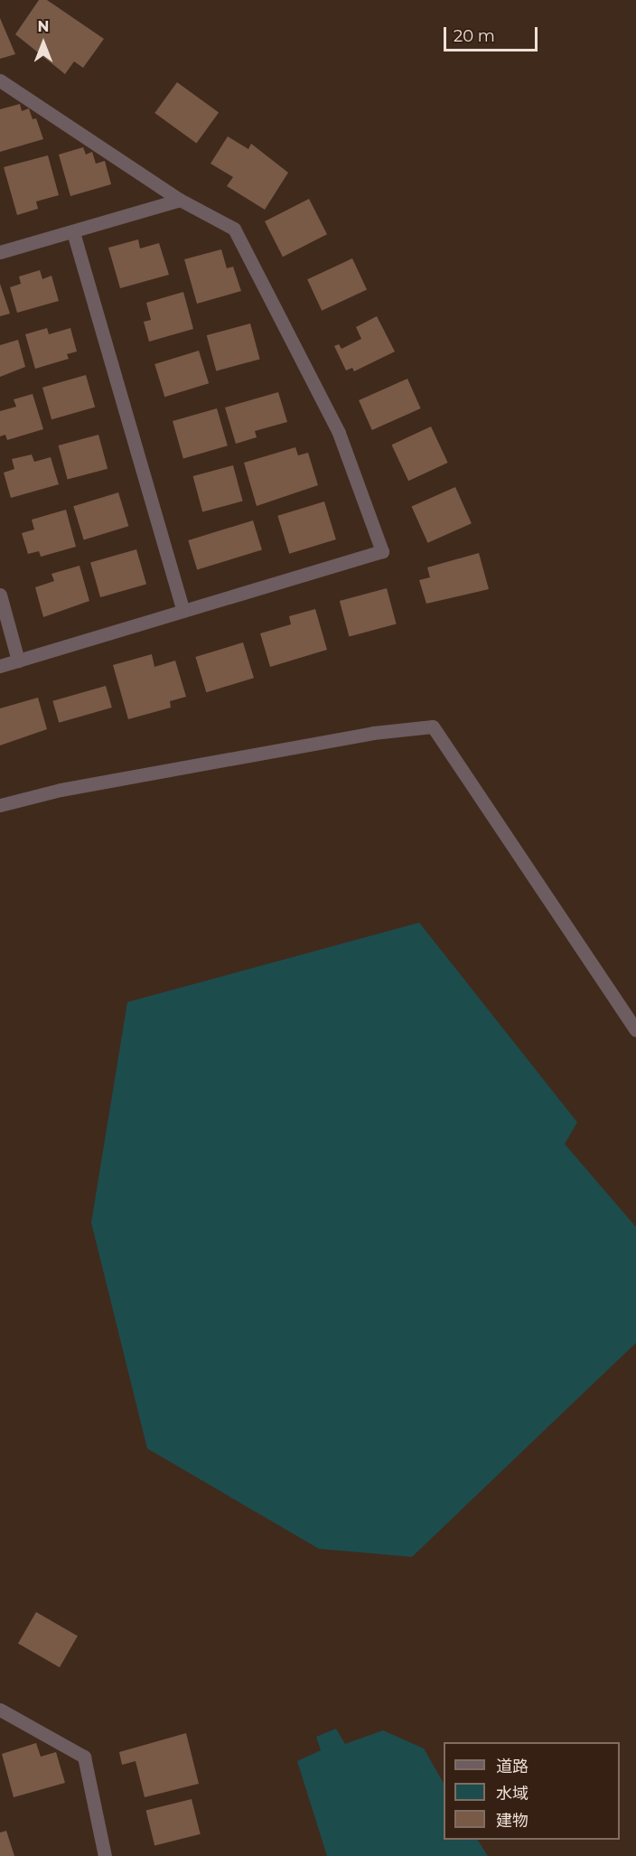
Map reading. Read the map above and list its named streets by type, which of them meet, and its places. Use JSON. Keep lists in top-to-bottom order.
{
  "legend": ["道路", "水域", "建物"],
  "scale_bar": "20 m",
  "north": "top"
}
